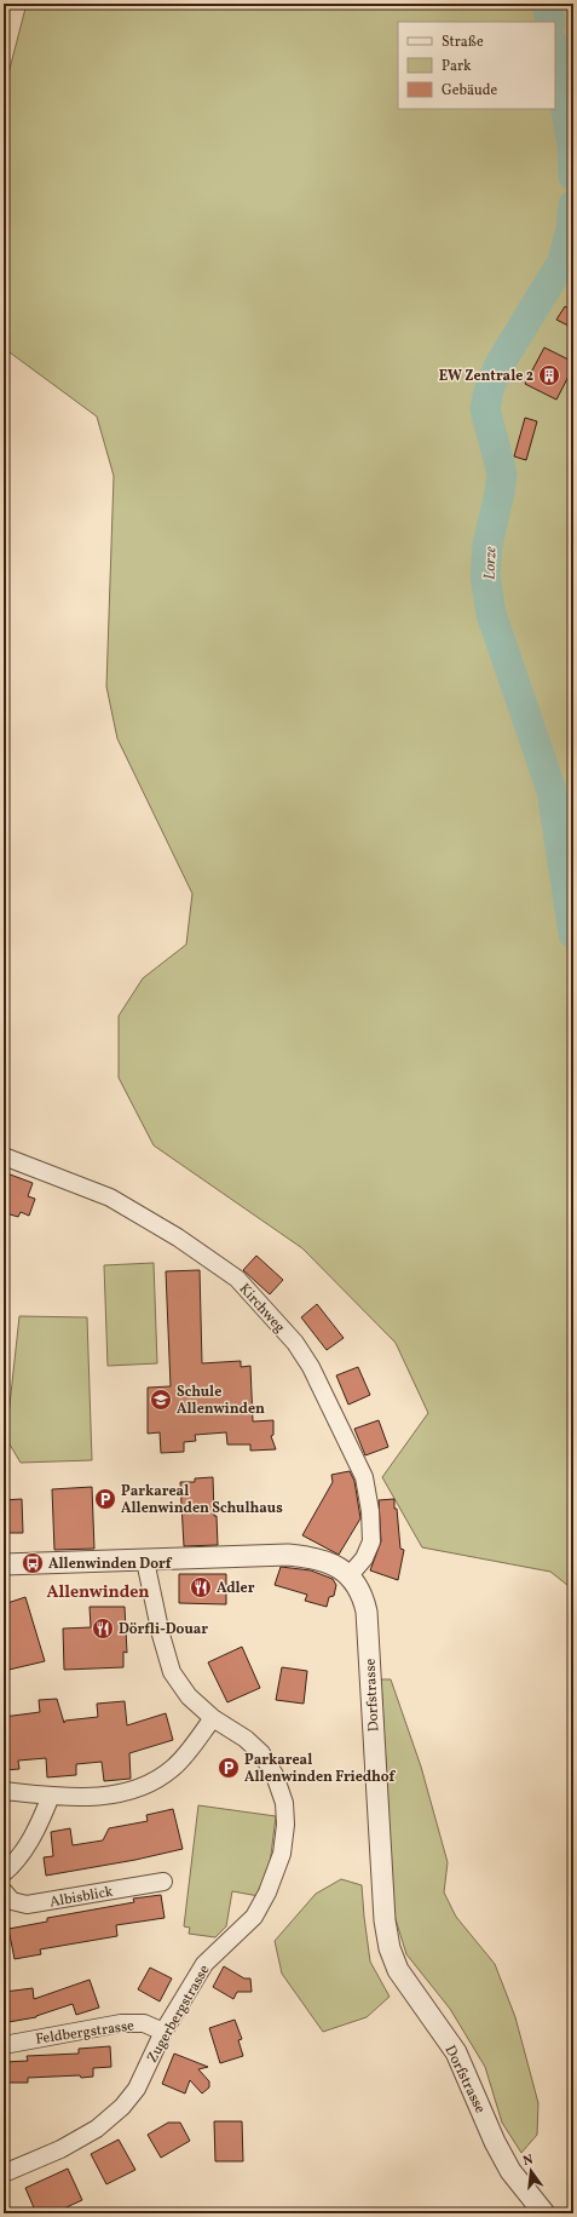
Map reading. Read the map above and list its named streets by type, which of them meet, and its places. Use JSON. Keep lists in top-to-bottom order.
{
  "streets": {
    "street": [
      "Kirchweg",
      "Dorfstrasse",
      "Albisblick",
      "Zugerbergstrasse",
      "Feldbergstrasse"
    ]
  },
  "crossings": [
    ["Kirchweg", "Dorfstrasse"],
    ["Dorfstrasse", "Zugerbergstrasse"],
    ["Zugerbergstrasse", "Feldbergstrasse"]
  ],
  "districts": ["Allenwinden"],
  "water": ["Lorze"],
  "places": {
    "building": ["EW Zentrale 2"],
    "school or university": ["Schule Allenwinden"],
    "parking": ["Parkareal Allenwinden Schulhaus", "Parkareal Allenwinden Friedhof"],
    "bus stop": ["Allenwinden Dorf"],
    "restaurant": ["Adler", "Dörfli-Douar"]
  },
  "legend": ["Straße", "Park", "Gebäude"],
  "north": "top"
}
